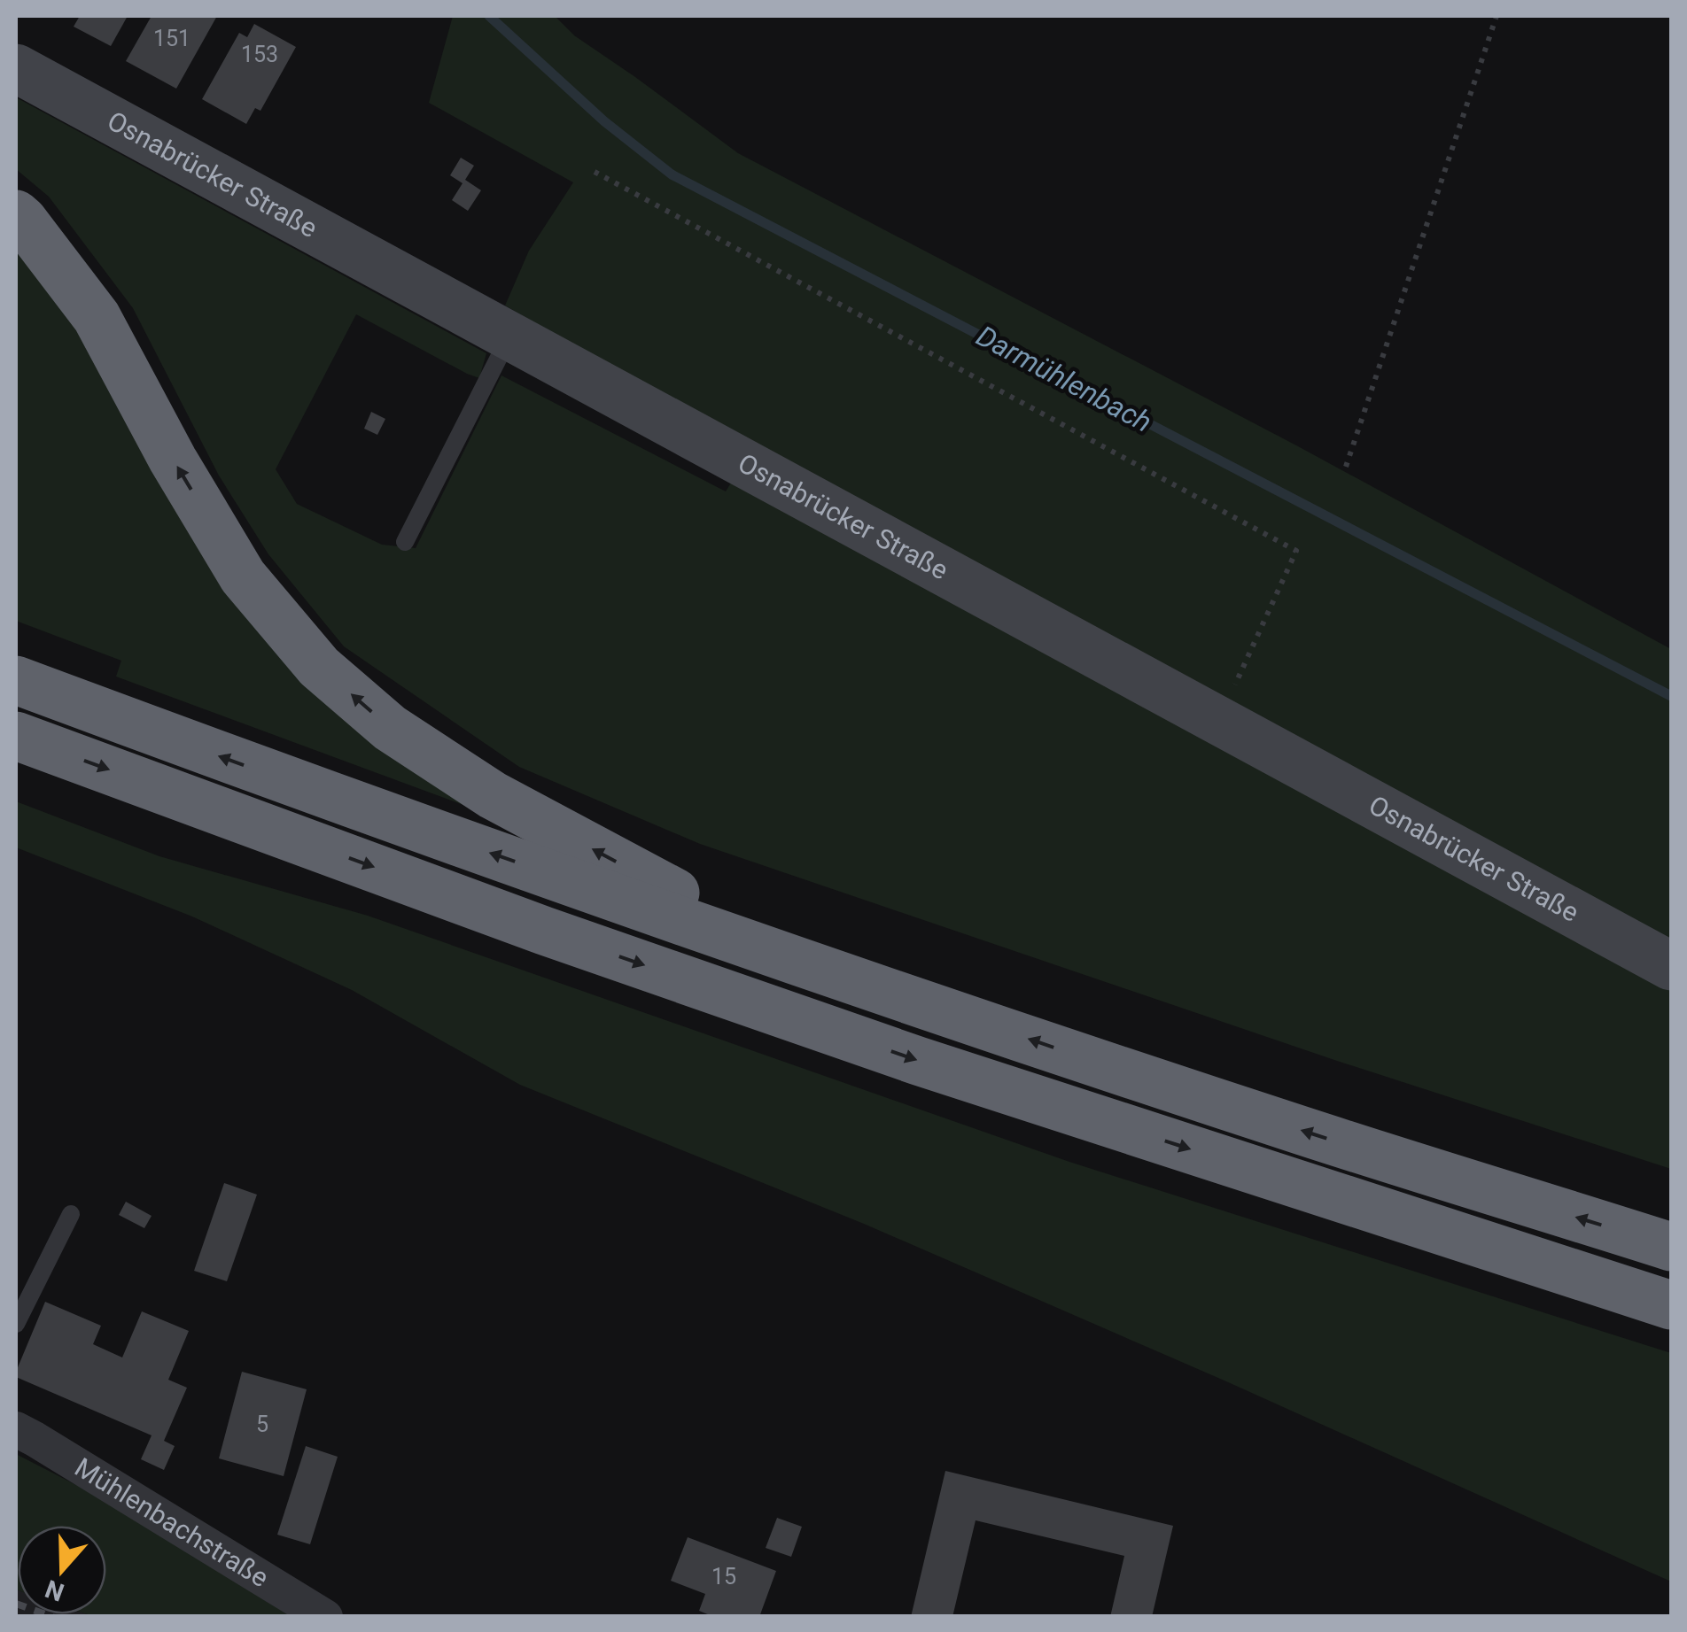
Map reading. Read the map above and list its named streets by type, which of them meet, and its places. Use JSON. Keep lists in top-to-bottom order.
{
  "streets": {
    "main road": ["Osnabrücker Straße"],
    "street": ["Mühlenbachstraße"]
  },
  "water": ["Darmühlenbach"],
  "house_numbers": [
    "151",
    "153",
    "5",
    "15"
  ],
  "north": "bottom"
}
